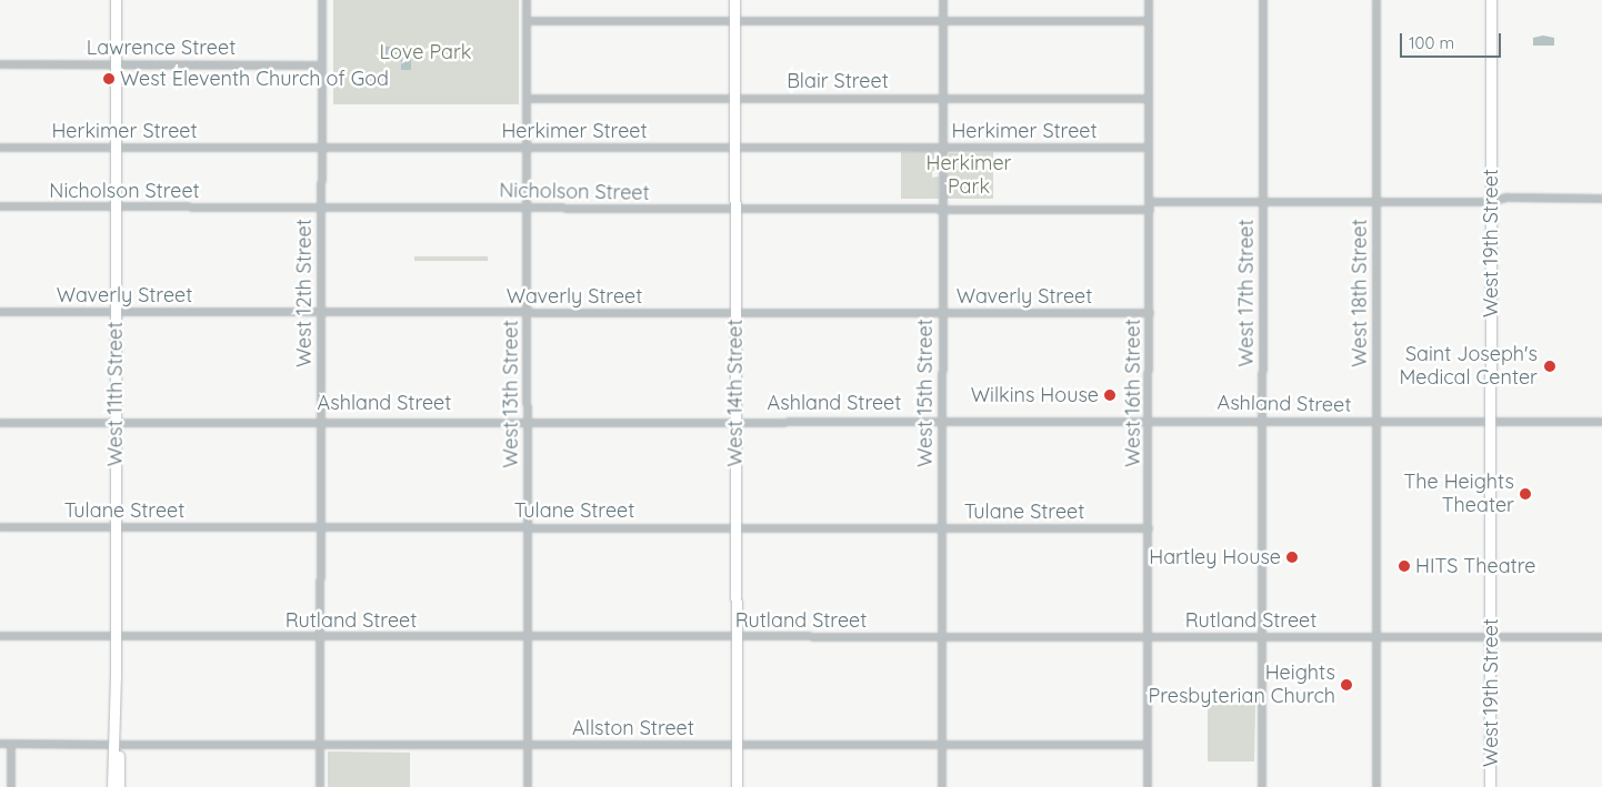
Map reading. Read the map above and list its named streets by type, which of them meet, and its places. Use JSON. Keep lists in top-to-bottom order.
{
  "streets": {
    "street": [
      "Lawrence Street",
      "Blair Street",
      "Herkimer Street",
      "Nicholson Street",
      "West 19th Street",
      "West 12th Street",
      "West 17th Street",
      "West 18th Street",
      "Waverly Street",
      "West 14th Street",
      "West 15th Street",
      "West 16th Street",
      "West 11th Street",
      "West 13th Street",
      "Ashland Street",
      "Tulane Street",
      "Rutland Street",
      "Allston Street"
    ]
  },
  "crossings": [
    ["Lawrence Street", "West 12th Street"],
    ["Lawrence Street", "West 11th Street"],
    ["Blair Street", "West 14th Street"],
    ["Blair Street", "West 15th Street"],
    ["Blair Street", "West 16th Street"],
    ["Blair Street", "West 13th Street"],
    ["Herkimer Street", "West 12th Street"],
    ["Herkimer Street", "West 14th Street"],
    ["Herkimer Street", "West 15th Street"],
    ["Herkimer Street", "West 16th Street"],
    ["Herkimer Street", "West 11th Street"],
    ["Herkimer Street", "West 13th Street"],
    ["Nicholson Street", "West 19th Street"],
    ["Nicholson Street", "West 12th Street"],
    ["Nicholson Street", "West 17th Street"],
    ["Nicholson Street", "West 18th Street"],
    ["Nicholson Street", "West 14th Street"],
    ["Nicholson Street", "West 15th Street"],
    ["Nicholson Street", "West 16th Street"],
    ["Nicholson Street", "West 11th Street"],
    ["Nicholson Street", "West 13th Street"],
    ["West 19th Street", "Ashland Street"],
    ["West 19th Street", "Rutland Street"],
    ["West 12th Street", "Waverly Street"],
    ["West 12th Street", "Ashland Street"],
    ["West 12th Street", "Tulane Street"],
    ["West 12th Street", "Rutland Street"],
    ["West 12th Street", "Allston Street"],
    ["West 17th Street", "Ashland Street"],
    ["West 17th Street", "Rutland Street"],
    ["West 18th Street", "Ashland Street"],
    ["West 18th Street", "Rutland Street"],
    ["Waverly Street", "West 14th Street"],
    ["Waverly Street", "West 15th Street"],
    ["Waverly Street", "West 16th Street"],
    ["Waverly Street", "West 11th Street"],
    ["Waverly Street", "West 13th Street"],
    ["West 14th Street", "Ashland Street"],
    ["West 14th Street", "Tulane Street"],
    ["West 14th Street", "Rutland Street"],
    ["West 14th Street", "Allston Street"],
    ["West 15th Street", "Ashland Street"],
    ["West 15th Street", "Tulane Street"],
    ["West 15th Street", "Rutland Street"],
    ["West 15th Street", "Allston Street"],
    ["West 16th Street", "Ashland Street"],
    ["West 16th Street", "Tulane Street"],
    ["West 16th Street", "Rutland Street"],
    ["West 16th Street", "Allston Street"],
    ["West 11th Street", "Ashland Street"],
    ["West 11th Street", "Tulane Street"],
    ["West 11th Street", "Rutland Street"],
    ["West 11th Street", "Allston Street"],
    ["West 13th Street", "Ashland Street"],
    ["West 13th Street", "Tulane Street"],
    ["West 13th Street", "Rutland Street"],
    ["West 13th Street", "Allston Street"]
  ],
  "parks": ["Love Park", "Herkimer Park"],
  "places": [
    "West Eleventh Church of God",
    "Saint Joseph's Medical Center",
    "Wilkins House",
    "The Heights Theater",
    "Hartley House",
    "HITS Theatre",
    "Heights Presbyterian Church"
  ],
  "scale_bar": "100 m"
}
